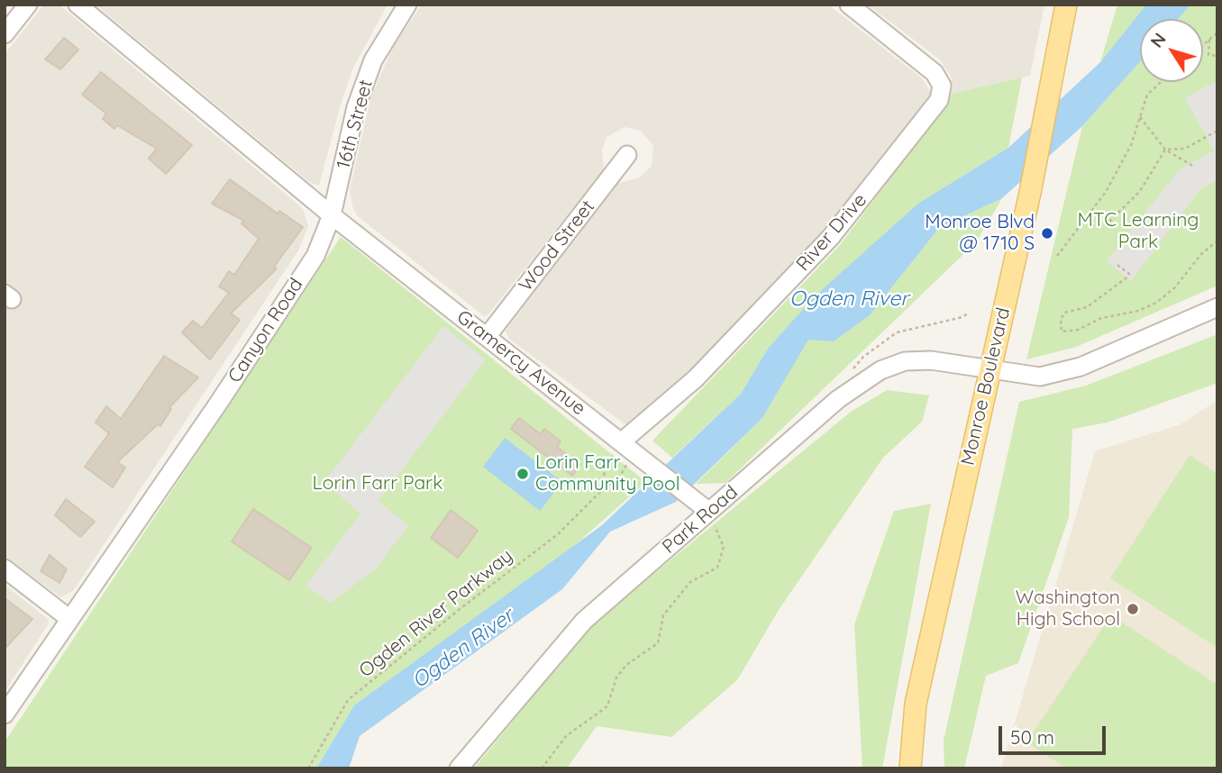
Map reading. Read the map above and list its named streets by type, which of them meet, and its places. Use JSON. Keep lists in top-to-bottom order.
{
  "streets": {
    "main road": ["Monroe Boulevard"],
    "street": [
      "16th Street",
      "River Drive",
      "Wood Street",
      "Canyon Road",
      "Gramercy Avenue",
      "Park Road"
    ],
    "path": ["Ogden River Parkway"]
  },
  "crossings": [
    ["16th Street", "Canyon Road"],
    ["16th Street", "Gramercy Avenue"],
    ["River Drive", "Gramercy Avenue"],
    ["Wood Street", "Gramercy Avenue"],
    ["Canyon Road", "Gramercy Avenue"],
    ["Gramercy Avenue", "Park Road"],
    ["Monroe Boulevard", "Park Road"]
  ],
  "water": ["Ogden River"],
  "parks": ["MTC Learning Park", "Lorin Farr Park"],
  "places": ["Monroe Blvd @ 1710 S", "Lorin Farr Community Pool", "Washington High School"],
  "scale_bar": "50 m",
  "north": "top left"
}
